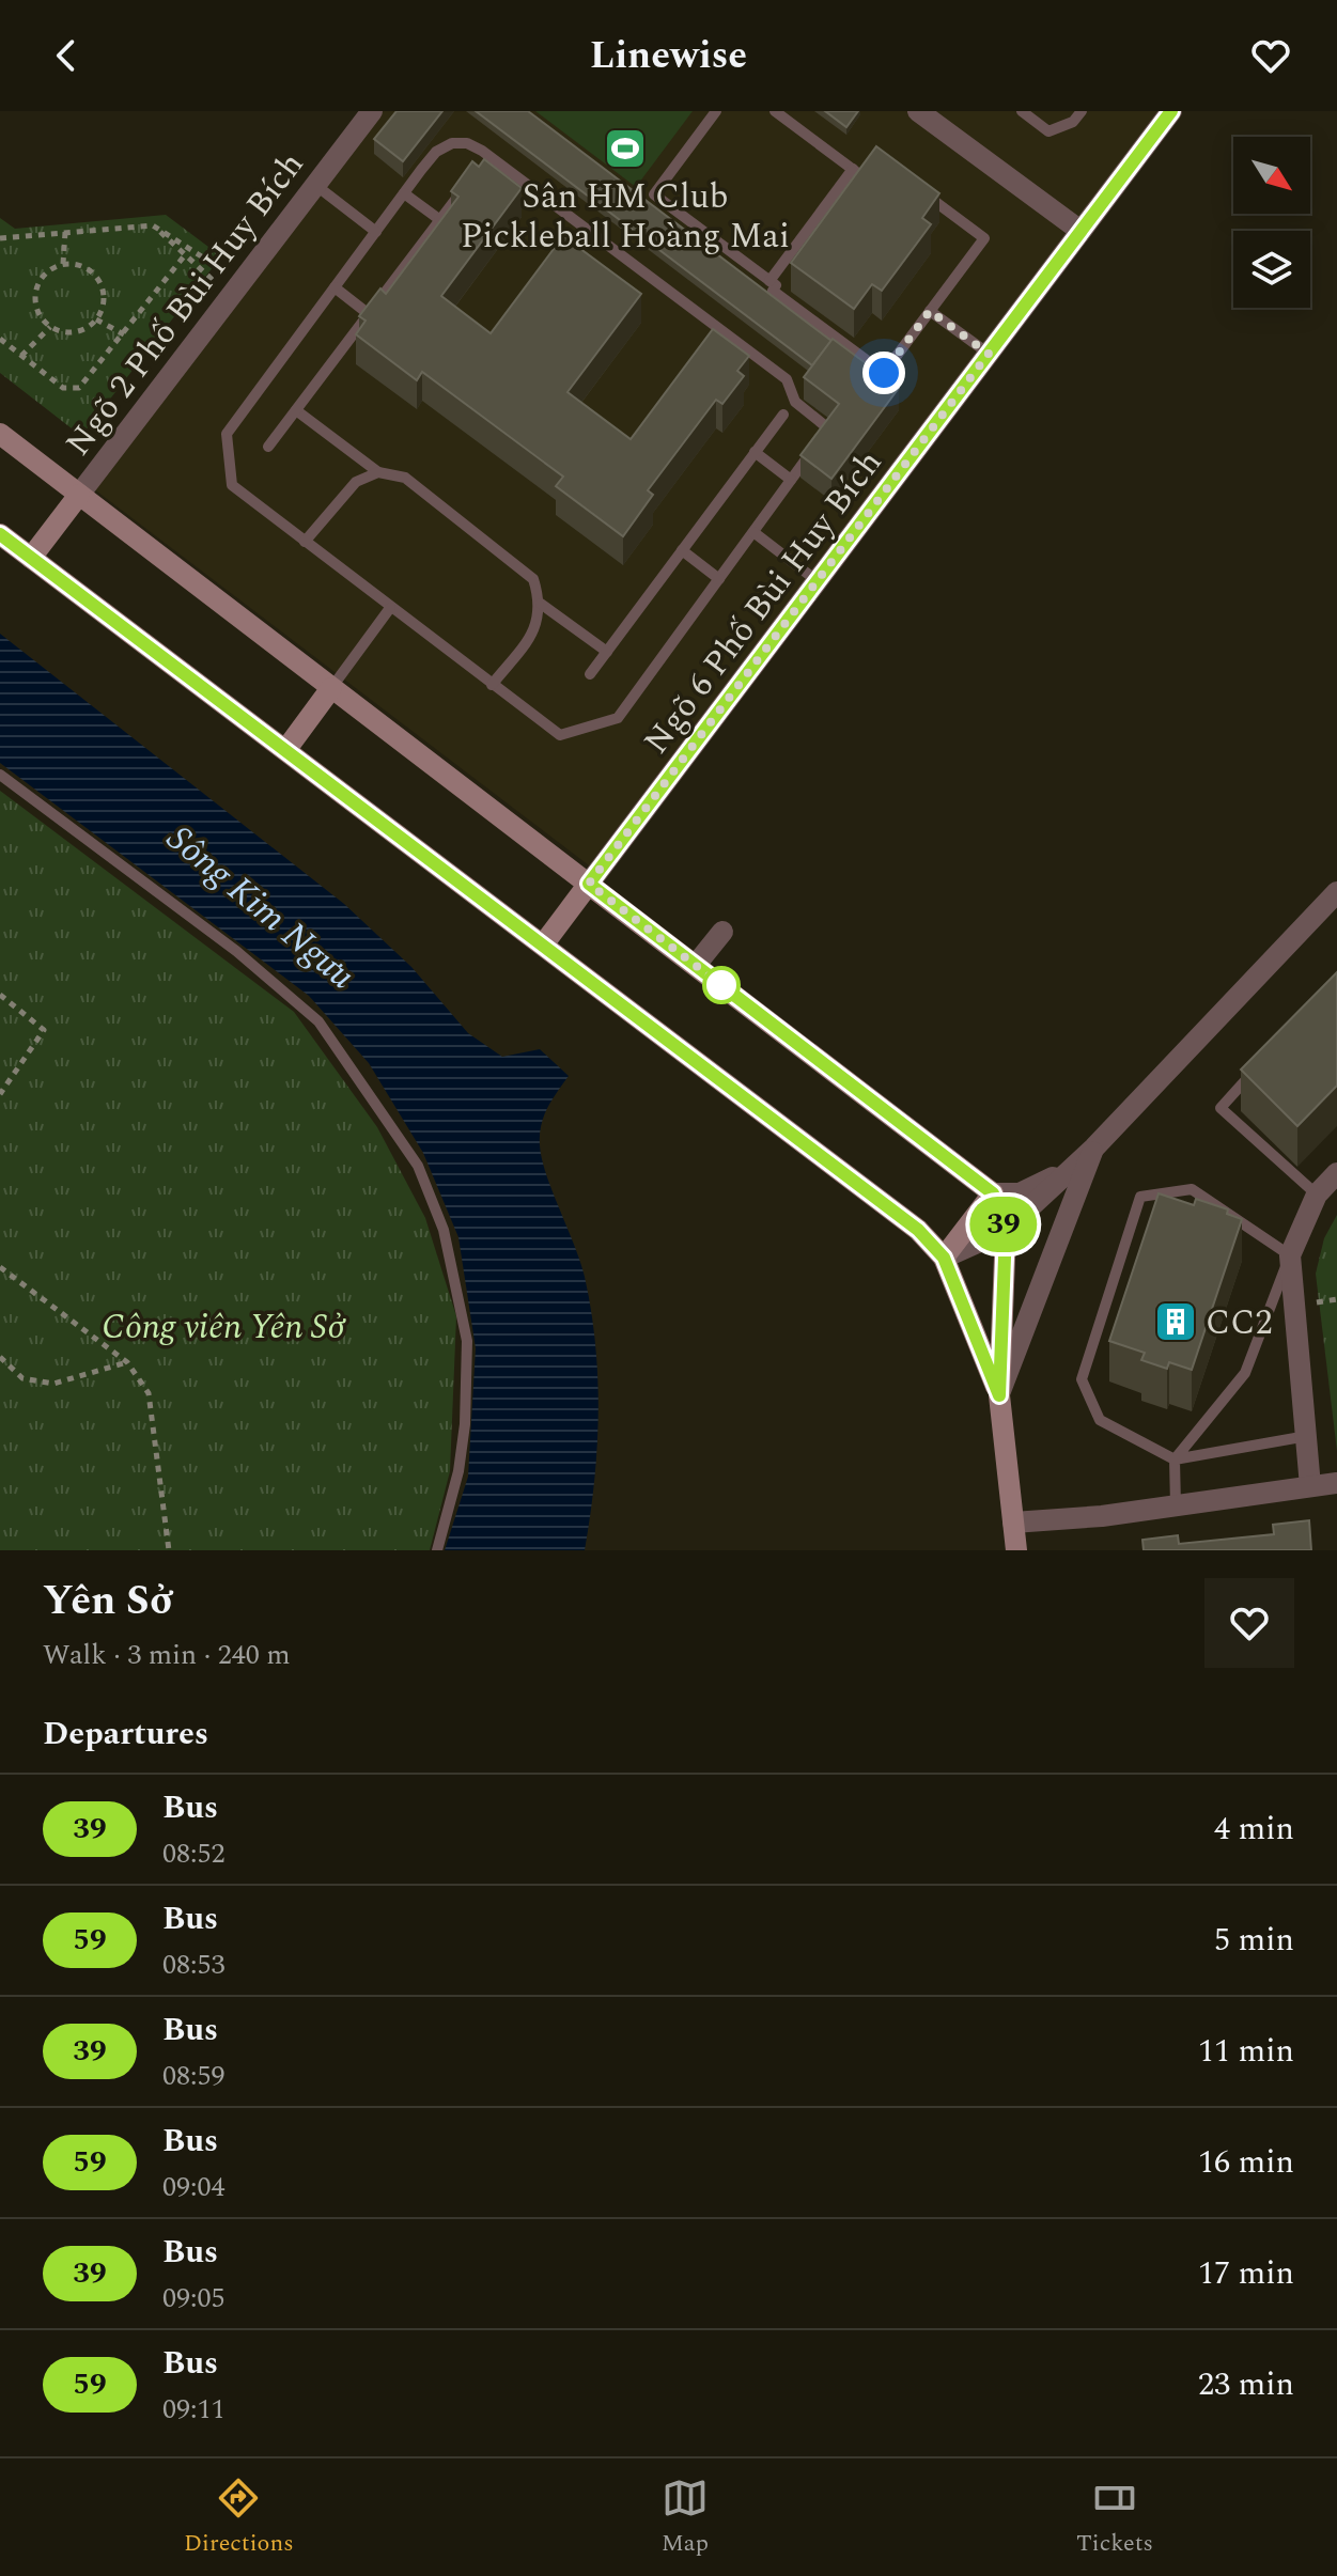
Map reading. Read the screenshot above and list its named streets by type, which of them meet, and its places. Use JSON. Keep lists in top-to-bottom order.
{
  "streets": {
    "street": ["Ngõ 2 Phố Bùi Huy Bích", "Ngõ 6 Phố Bùi Huy Bích"]
  },
  "water": ["Sông Kim Ngưu"],
  "parks": ["Công viên Yên Sở"],
  "places": {
    "sports": ["Sân HM Club Pickleball Hoàng Mai"],
    "building": ["CC2"]
  },
  "lines": ["bus line 39"],
  "north": "bottom right",
  "page": {
    "header": "Linewise",
    "on_map": "39",
    "heading": [
      ["Yên Sở", "Walk · 3 min · 240 m"],
      "Departures"
    ],
    "list": [
      {
        "mark": "39",
        "name": "Bus",
        "note": "08:52",
        "value": "4 min"
      },
      {
        "mark": "59",
        "name": "Bus",
        "note": "08:53",
        "value": "5 min"
      },
      {
        "mark": "39",
        "name": "Bus",
        "note": "08:59",
        "value": "11 min"
      },
      {
        "mark": "59",
        "name": "Bus",
        "note": "09:04",
        "value": "16 min"
      },
      {
        "mark": "39",
        "name": "Bus",
        "note": "09:05",
        "value": "17 min"
      },
      {
        "mark": "59",
        "name": "Bus",
        "note": "09:11",
        "value": "23 min"
      }
    ],
    "tabs": ["Directions", "Map", "Tickets"]
  }
}
